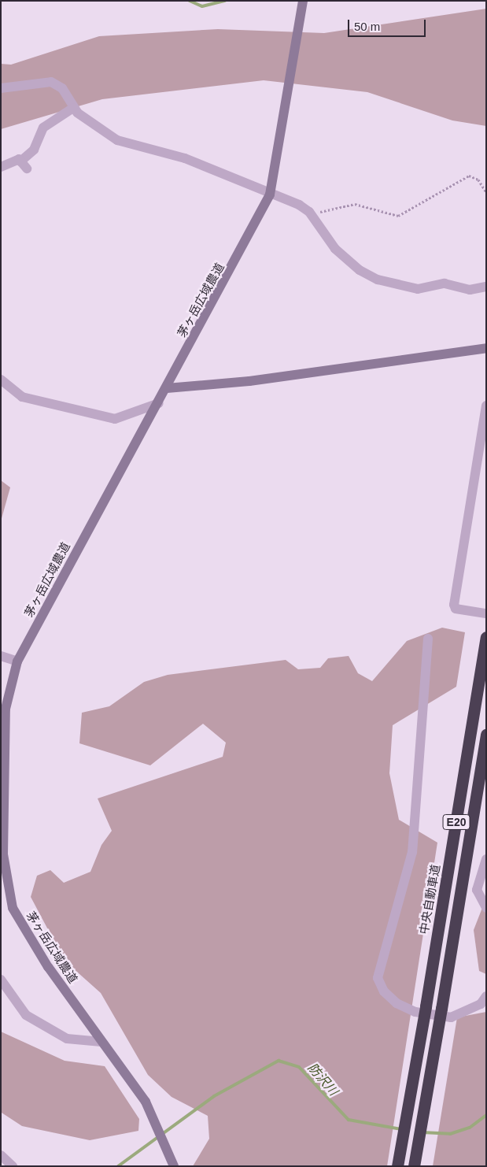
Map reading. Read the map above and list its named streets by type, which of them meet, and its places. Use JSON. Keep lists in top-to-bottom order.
{
  "streets": {
    "highway": ["E20", "中央自動車道"],
    "street": ["茅ヶ岳広域農道"]
  },
  "water": ["防沢川"],
  "scale_bar": "50 m"
}
